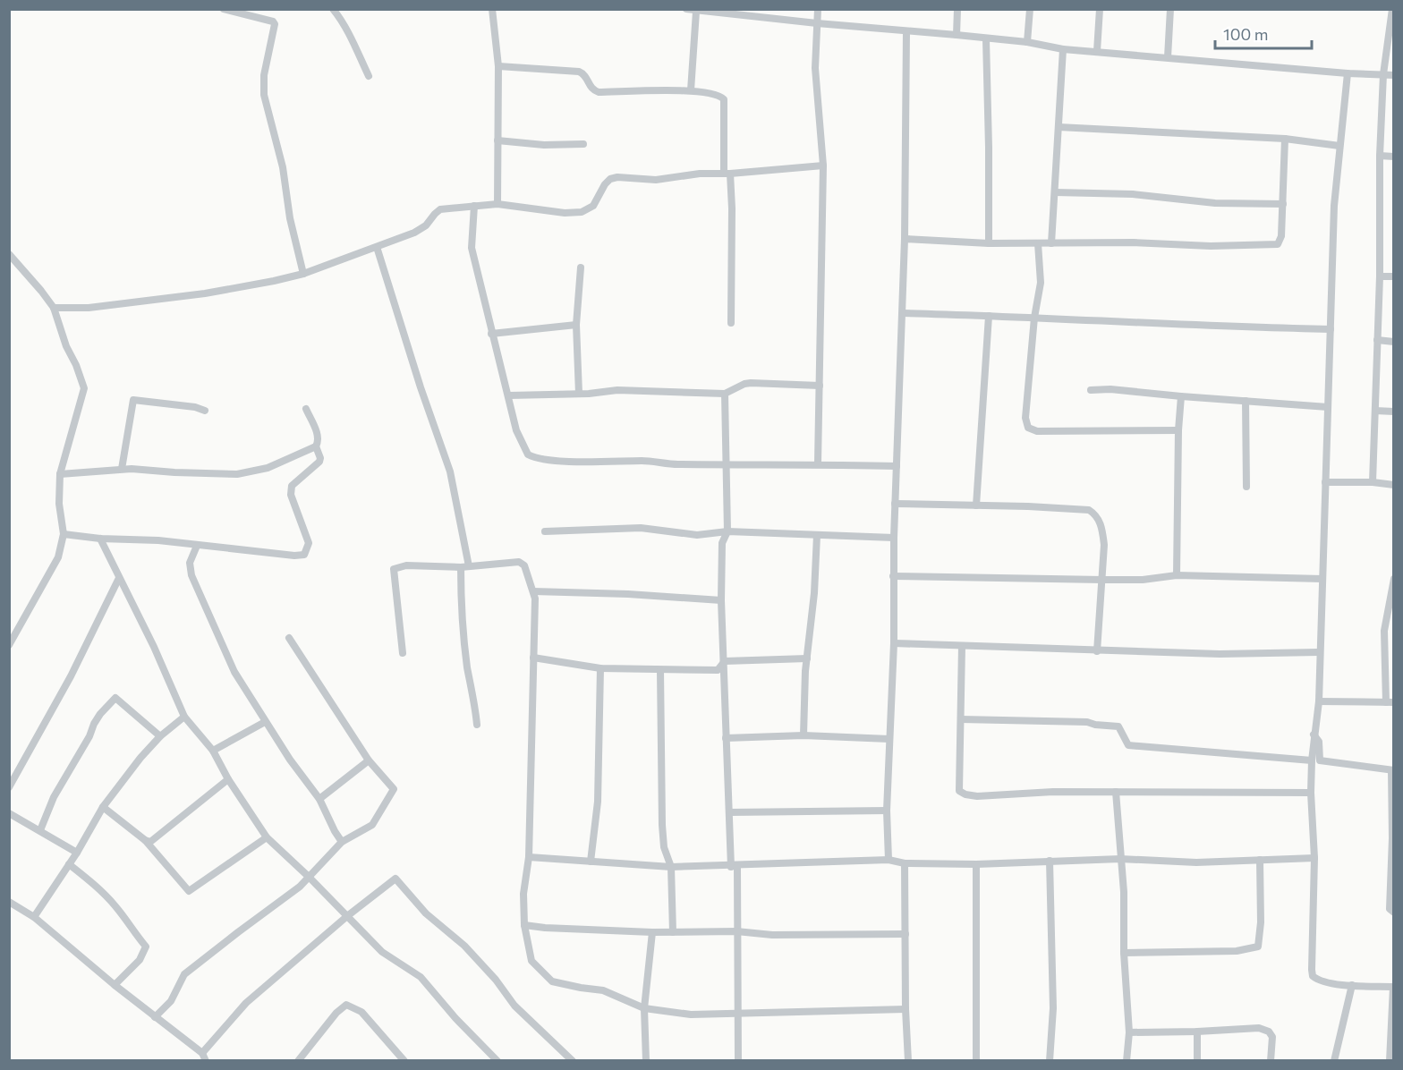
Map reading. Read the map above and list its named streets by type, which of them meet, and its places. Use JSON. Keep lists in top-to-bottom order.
{
  "scale_bar": "100 m"
}
